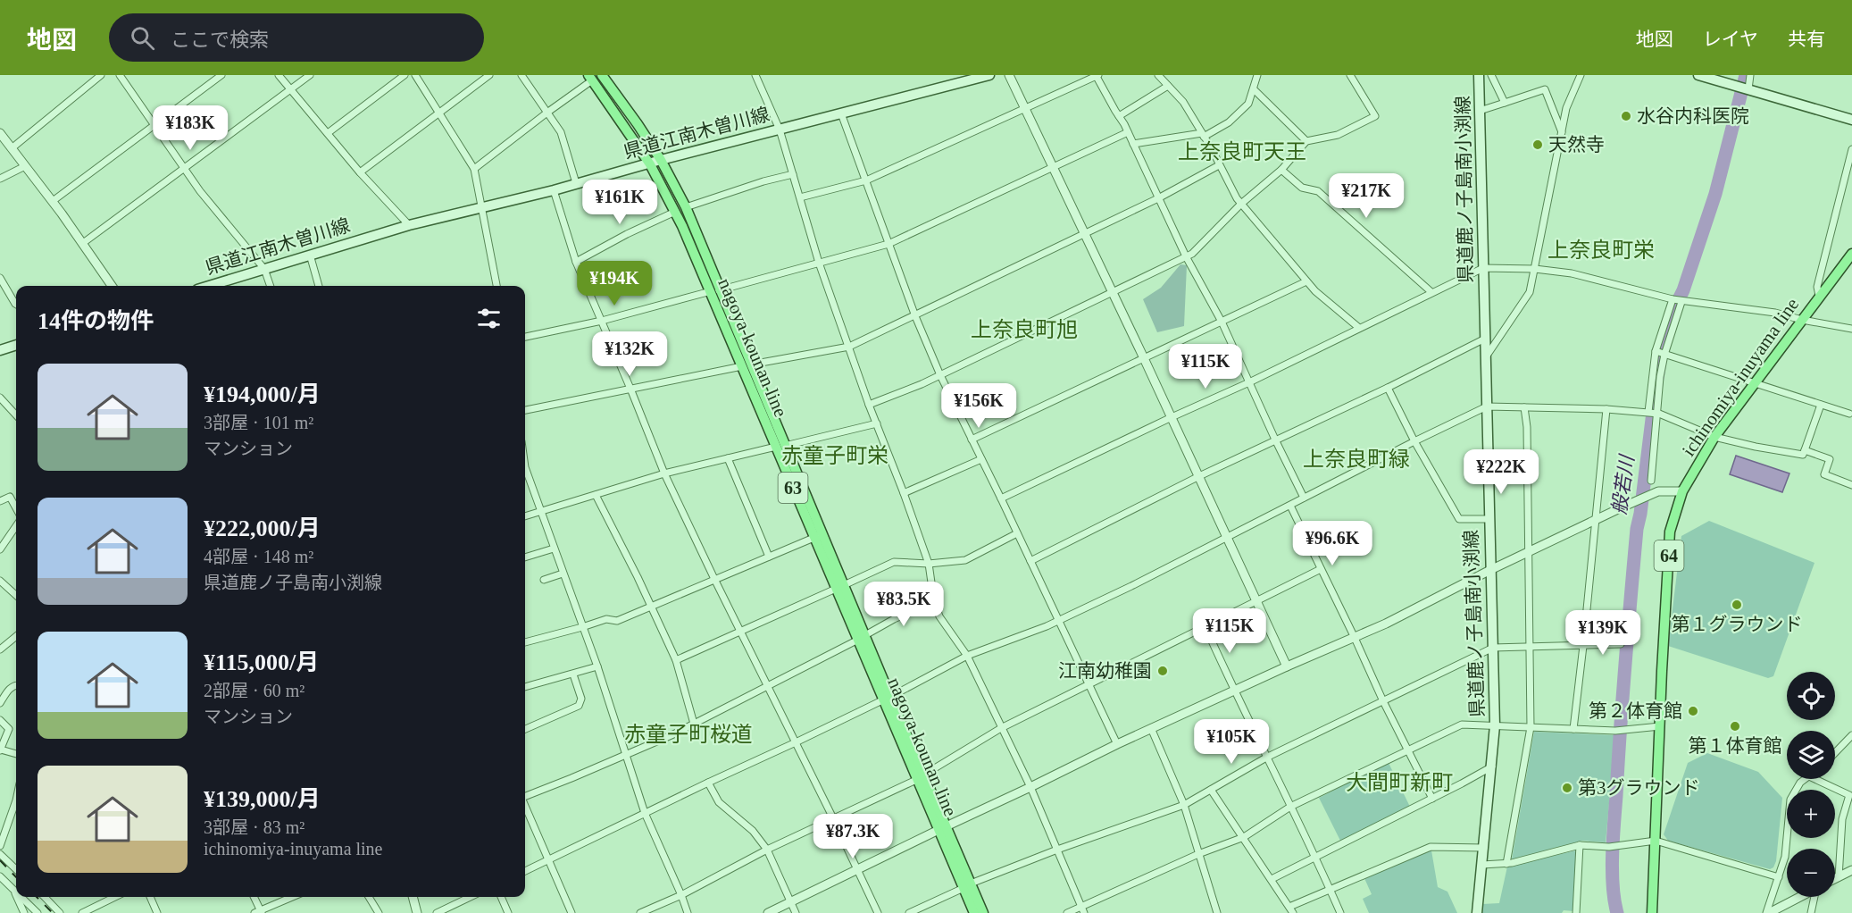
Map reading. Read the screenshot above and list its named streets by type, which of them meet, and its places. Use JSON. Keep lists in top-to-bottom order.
{
  "streets": {
    "main road": [
      "県道江南木曽川線",
      "県道鹿ノ子島南小渕線",
      "nagoya-kounan line",
      "ichinomiya-inuyama line",
      "63",
      "64"
    ]
  },
  "crossings": [
    ["県道江南木曽川線", "nagoya-kounan line"]
  ],
  "districts": [
    "上奈良町天王",
    "上奈良町栄",
    "上奈良町旭",
    "赤童子町栄",
    "上奈良町緑",
    "赤童子町桜道",
    "大間町新町"
  ],
  "water": ["般若川"],
  "places": [
    "水谷内科医院",
    "天然寺",
    "第１グラウンド",
    "江南幼稚園",
    "第２体育館",
    "第１体育館",
    "第3グラウンド"
  ],
  "page": {
    "header": "地図",
    "search": "ここで検索",
    "nav": ["地図", "レイヤ", "共有"],
    "price": [
      "¥183K",
      "¥217K",
      "¥161K",
      "¥194K",
      "¥132K",
      "¥115K",
      "¥156K",
      "¥222K",
      "¥96.6K",
      "¥83.5K",
      "¥115K",
      "¥139K",
      "¥105K",
      "¥87.3K"
    ],
    "heading": "14件の物件",
    "list": [
      {
        "name": "¥194,000/月",
        "note": "3部屋 · 101 m² · マンション"
      },
      {
        "name": "¥222,000/月",
        "note": "4部屋 · 148 m² · 県道鹿ノ子島南小渕線"
      },
      {
        "name": "¥115,000/月",
        "note": "2部屋 · 60 m² · マンション"
      },
      {
        "name": "¥139,000/月",
        "note": "3部屋 · 83 m² · ichinomiya-inuyama line"
      }
    ],
    "map_buttons": ["+", "−"]
  }
}
